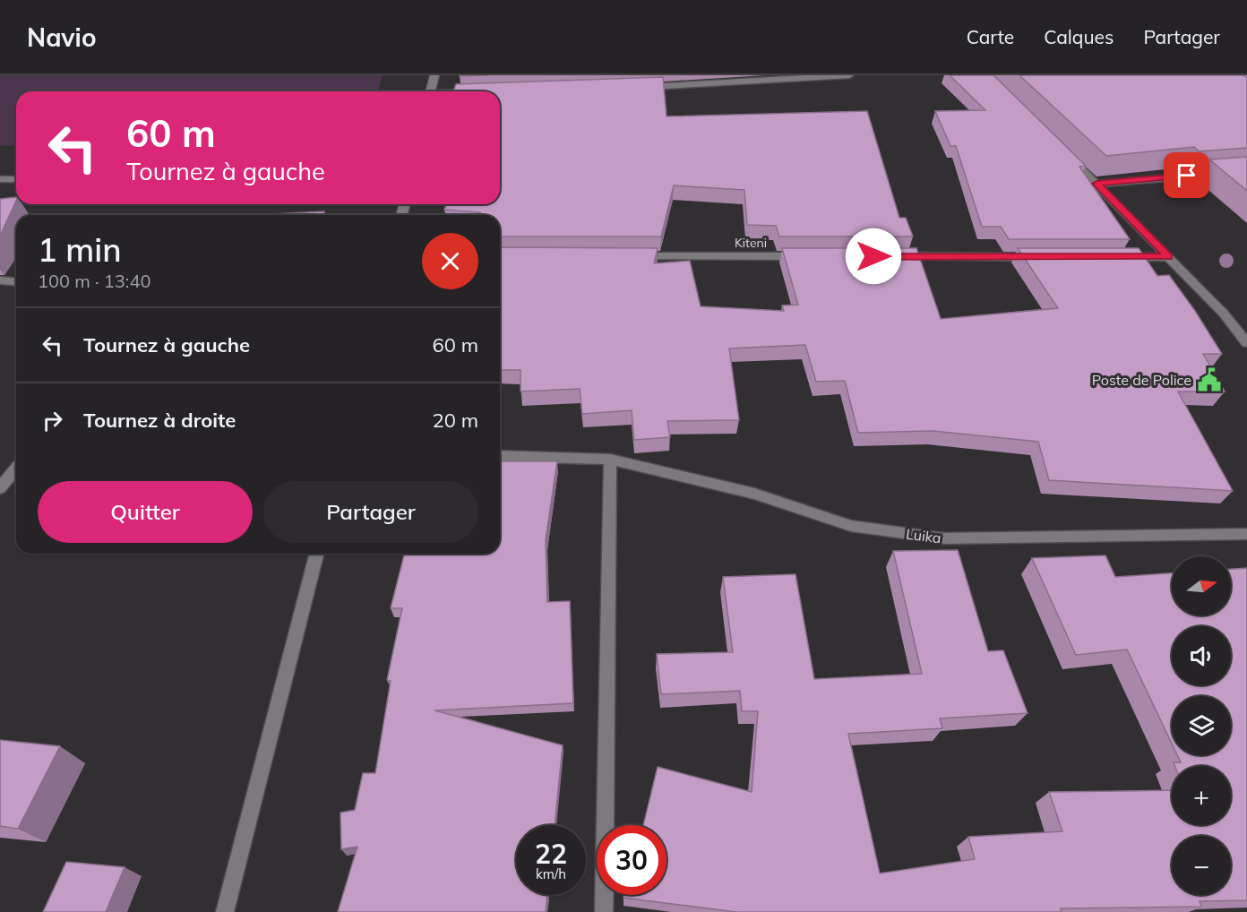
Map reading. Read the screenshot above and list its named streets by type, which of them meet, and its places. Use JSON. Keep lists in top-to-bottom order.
{
  "streets": {
    "street": ["Kiteni", "Luika"]
  },
  "places": {
    "public building": ["Poste de Police"]
  },
  "north": "right",
  "page": {
    "header": "Navio",
    "nav": ["Carte", "Calques", "Partager"],
    "turn": ["60 m", "Tournez à gauche"],
    "heading": ["1 min", "100 m · 13:40"],
    "list": [
      {
        "name": "Tournez à gauche",
        "value": "60 m"
      },
      {
        "name": "Tournez à droite",
        "value": "20 m"
      }
    ],
    "buttons": ["Quitter", "Partager"],
    "map_buttons": ["+", "−"],
    "speed": "22 km/h",
    "limit": "30"
  }
}
